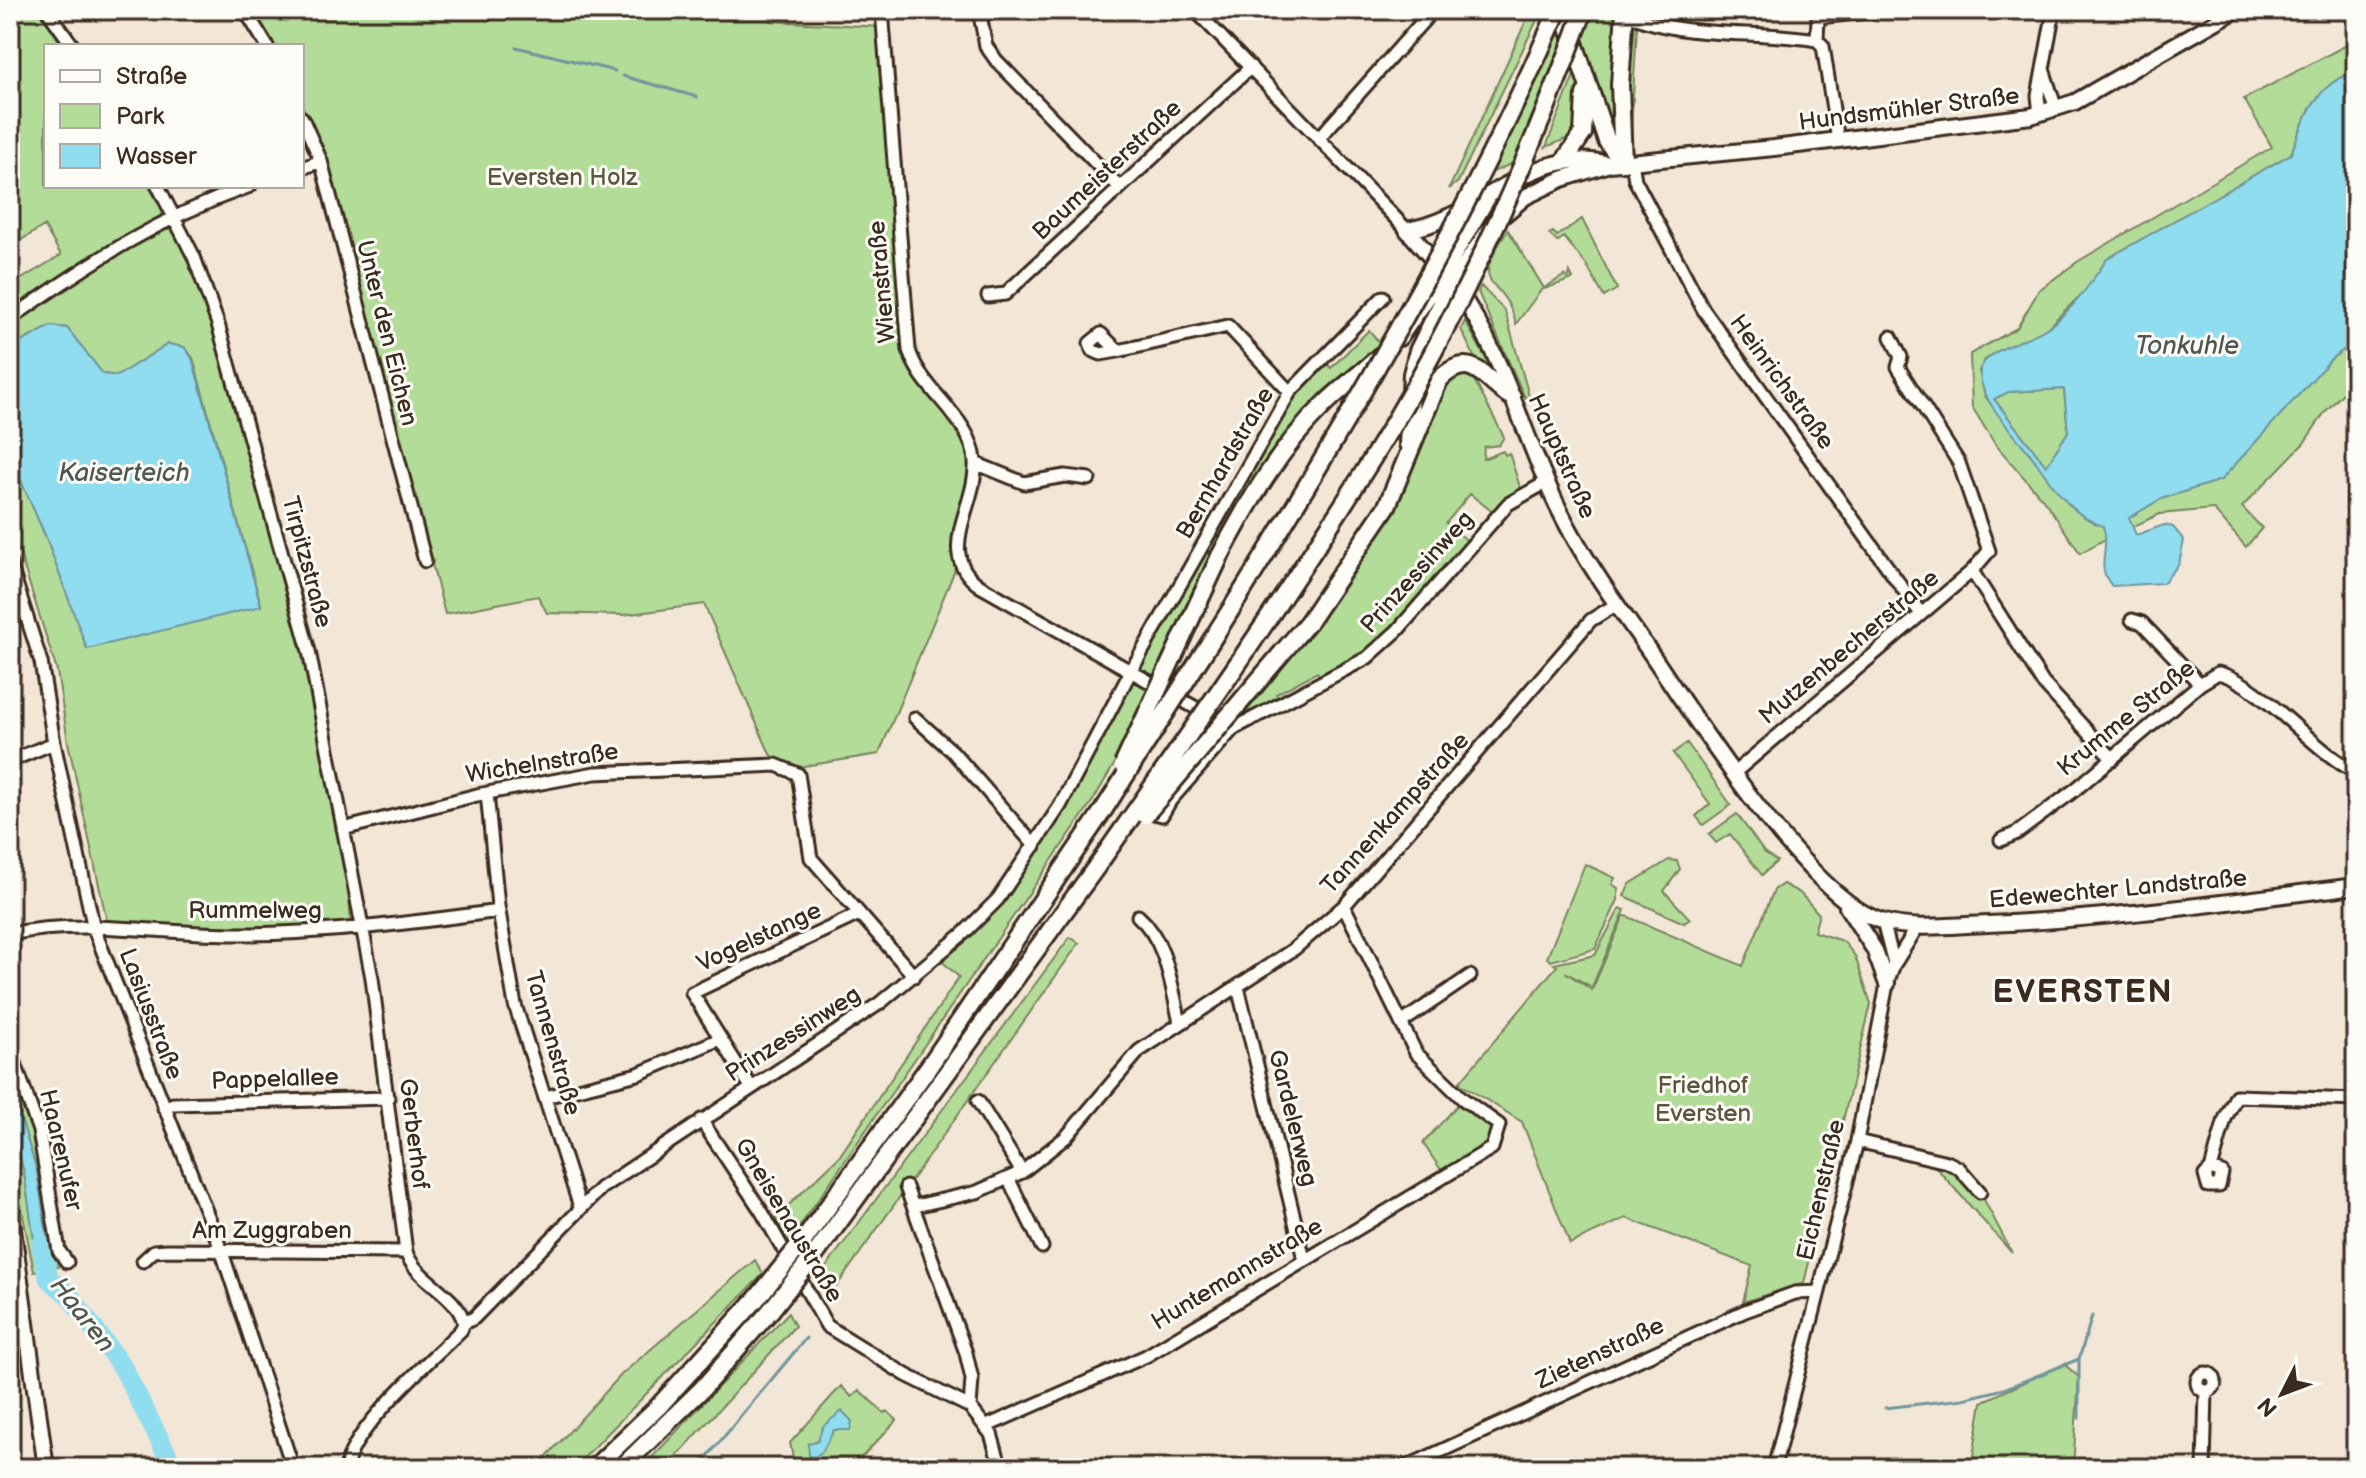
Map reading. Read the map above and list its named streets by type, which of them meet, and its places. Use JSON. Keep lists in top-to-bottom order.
{
  "streets": {
    "main road": ["Hundsmühler Straße", "Hauptstraße", "Edewechter Landstraße"],
    "street": [
      "Baumeisterstraße",
      "Wienstraße",
      "Unter den Eichen",
      "Heinrichstraße",
      "Bernhardstraße",
      "Tirpitzstraße",
      "Prinzessinweg",
      "Mutzenbecherstraße",
      "Krumme Straße",
      "Wichelnstraße",
      "Tannenkampstraße",
      "Rummelweg",
      "Vogelstange",
      "Lasiusstraße",
      "Tannenstraße",
      "Pappelallee",
      "Gardelerweg",
      "Gerberhof",
      "Haarenufer",
      "Eichenstraße",
      "Gneisenaustraße",
      "Am Zuggraben",
      "Huntemannstraße",
      "Zietenstraße"
    ]
  },
  "crossings": [
    ["Hundsmühler Straße", "Heinrichstraße"],
    ["Hundsmühler Straße", "Hauptstraße"],
    ["Baumeisterstraße", "Hauptstraße"],
    ["Heinrichstraße", "Mutzenbecherstraße"],
    ["Hauptstraße", "Prinzessinweg"],
    ["Hauptstraße", "Mutzenbecherstraße"],
    ["Hauptstraße", "Tannenkampstraße"],
    ["Hauptstraße", "Edewechter Landstraße"],
    ["Bernhardstraße", "Prinzessinweg"],
    ["Tirpitzstraße", "Wichelnstraße"],
    ["Tirpitzstraße", "Rummelweg"],
    ["Tirpitzstraße", "Gerberhof"],
    ["Prinzessinweg", "Vogelstange"],
    ["Prinzessinweg", "Tannenstraße"],
    ["Prinzessinweg", "Gneisenaustraße"],
    ["Wichelnstraße", "Vogelstange"],
    ["Wichelnstraße", "Tannenstraße"],
    ["Tannenkampstraße", "Gardelerweg"],
    ["Edewechter Landstraße", "Eichenstraße"],
    ["Rummelweg", "Lasiusstraße"],
    ["Rummelweg", "Tannenstraße"],
    ["Rummelweg", "Gerberhof"],
    ["Lasiusstraße", "Pappelallee"],
    ["Lasiusstraße", "Am Zuggraben"],
    ["Pappelallee", "Gerberhof"],
    ["Gardelerweg", "Huntemannstraße"],
    ["Gerberhof", "Am Zuggraben"],
    ["Eichenstraße", "Zietenstraße"]
  ],
  "districts": ["EVERSTEN"],
  "water": ["Tonkuhle", "Kaiserteich", "Haaren"],
  "parks": ["Eversten Holz", "Friedhof Eversten"],
  "legend": ["Straße", "Park", "Wasser"],
  "north": "bottom left"
}
